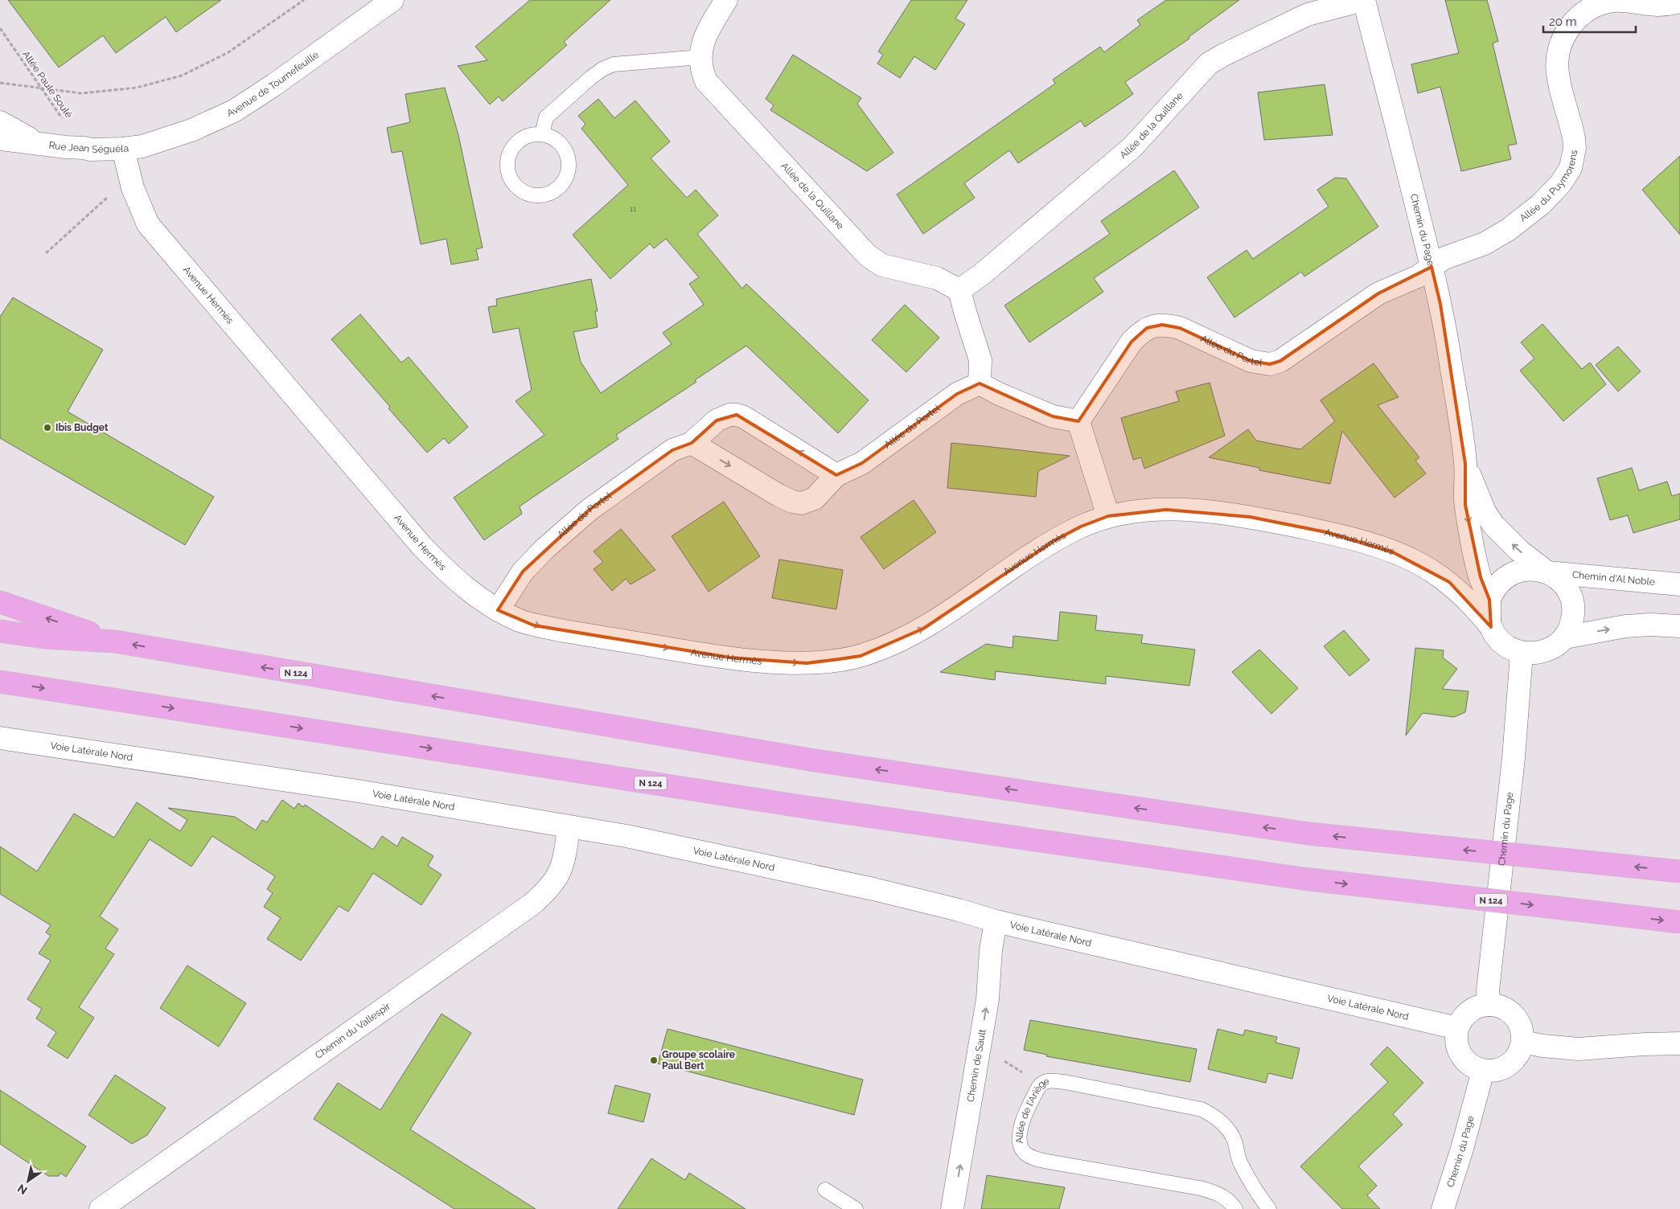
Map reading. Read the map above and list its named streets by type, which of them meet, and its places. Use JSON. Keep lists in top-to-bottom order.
{
  "streets": {
    "highway": ["N 124"],
    "street": [
      "Avenue de Tournefeuille",
      "Allée de la Quillane",
      "Rue Jean Séguéla",
      "Allée du Puymorens",
      "Chemin du Page",
      "Avenue Hermès",
      "Allée du Portel",
      "Chemin d'Al Noble",
      "Voie Latérale Nord",
      "Chemin du Vallespir",
      "Chemin de Sault"
    ],
    "lane": ["Allée de l'Ariège"],
    "path": ["Allée Paule Soulé"]
  },
  "crossings": [
    ["Avenue de Tournefeuille", "Rue Jean Séguéla"],
    ["Avenue de Tournefeuille", "Avenue Hermès"],
    ["Allée Paule Soulé", "Rue Jean Séguéla"],
    ["Allée de la Quillane", "Chemin du Page"],
    ["Rue Jean Séguéla", "Avenue Hermès"],
    ["Allée du Puymorens", "Chemin du Page"],
    ["Allée du Puymorens", "Allée du Portel"],
    ["Chemin du Page", "Avenue Hermès"],
    ["Chemin du Page", "Allée du Portel"],
    ["Chemin du Page", "Chemin d'Al Noble"],
    ["Chemin du Page", "Voie Latérale Nord"],
    ["Avenue Hermès", "Allée du Portel"],
    ["Avenue Hermès", "Chemin d'Al Noble"],
    ["Voie Latérale Nord", "Chemin du Vallespir"],
    ["Voie Latérale Nord", "Chemin de Sault"]
  ],
  "one_way": ["Avenue Hermès", "Chemin de Sault"],
  "places": ["Ibis Budget", "Groupe scolaire Paul Bert"],
  "house_numbers": ["11"],
  "scale_bar": "20 m",
  "north": "bottom left"
}
